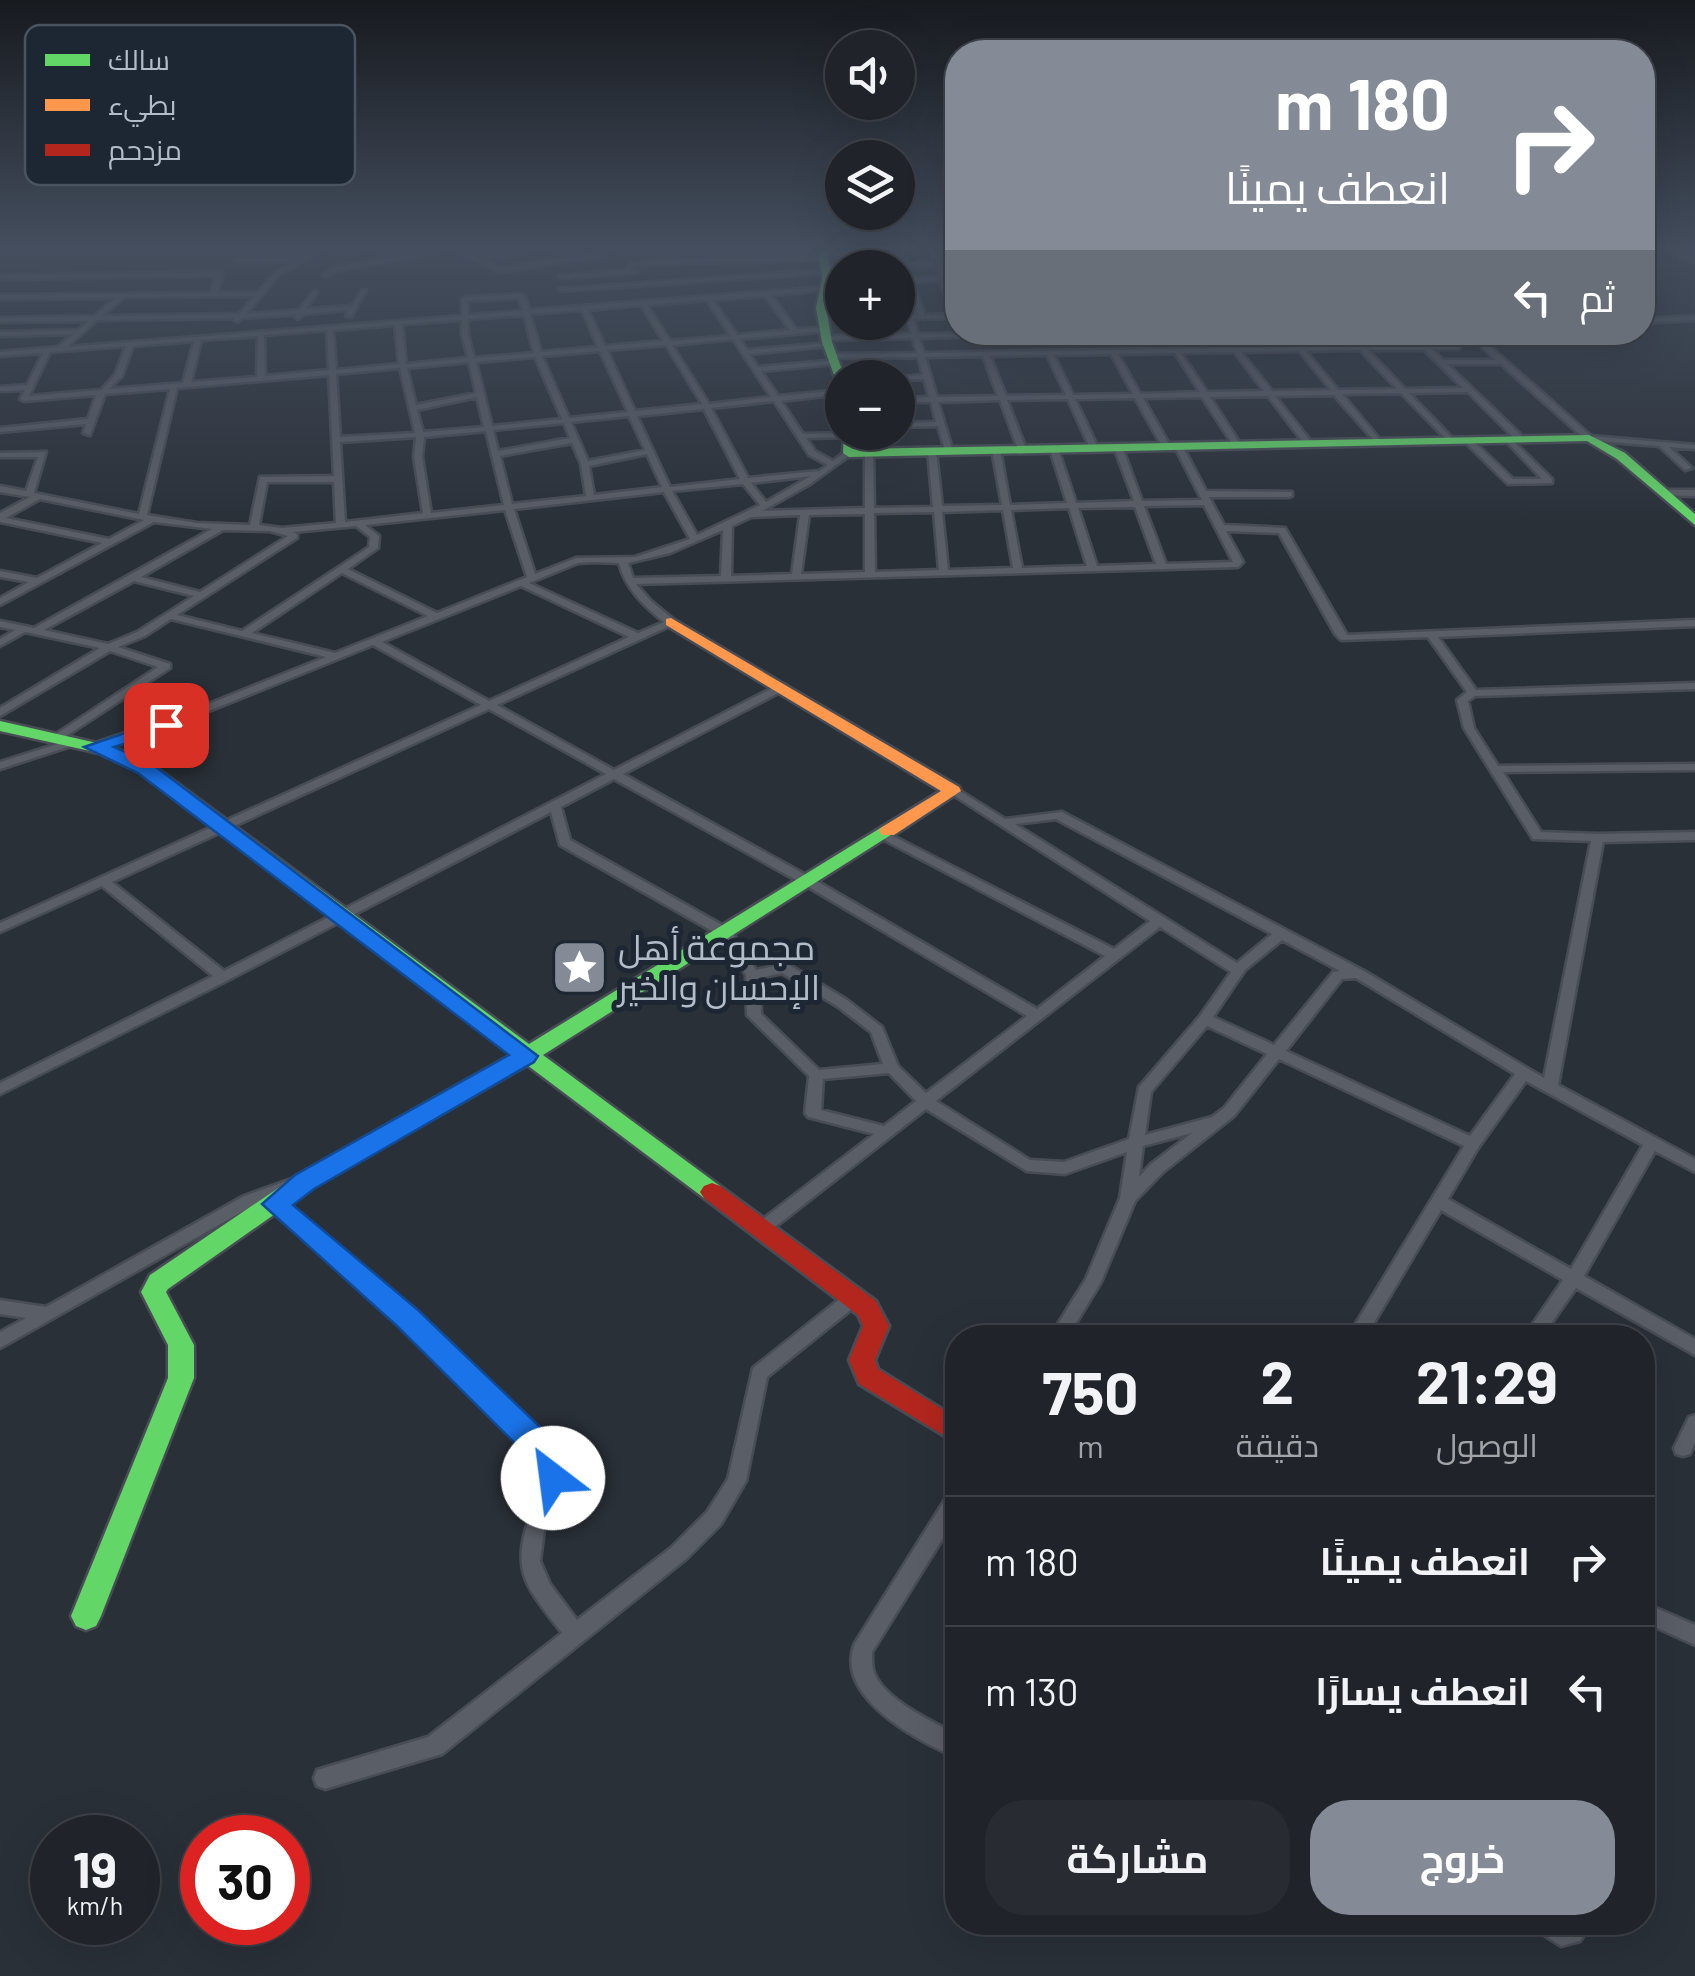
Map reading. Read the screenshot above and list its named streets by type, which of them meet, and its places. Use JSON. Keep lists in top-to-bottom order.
{
  "places": {
    "place": ["مجموعة أهل الإحسان والخير"]
  },
  "legend": ["سالك", "بطيء", "مزدحم"],
  "page": {
    "map_buttons": ["+", "−"],
    "turn": ["180 m", "انعطف يمينًا"],
    "then": "ثم",
    "eta": [
      "21:29",
      "الوصول",
      "2",
      "دقيقة",
      "750",
      "m"
    ],
    "list": [
      {
        "name": "انعطف يمينًا",
        "value": "180 m"
      },
      {
        "name": "انعطف يسارًا",
        "value": "130 m"
      }
    ],
    "buttons": ["خروج", "مشاركة"],
    "speed": "19 km/h",
    "limit": "30"
  }
}
